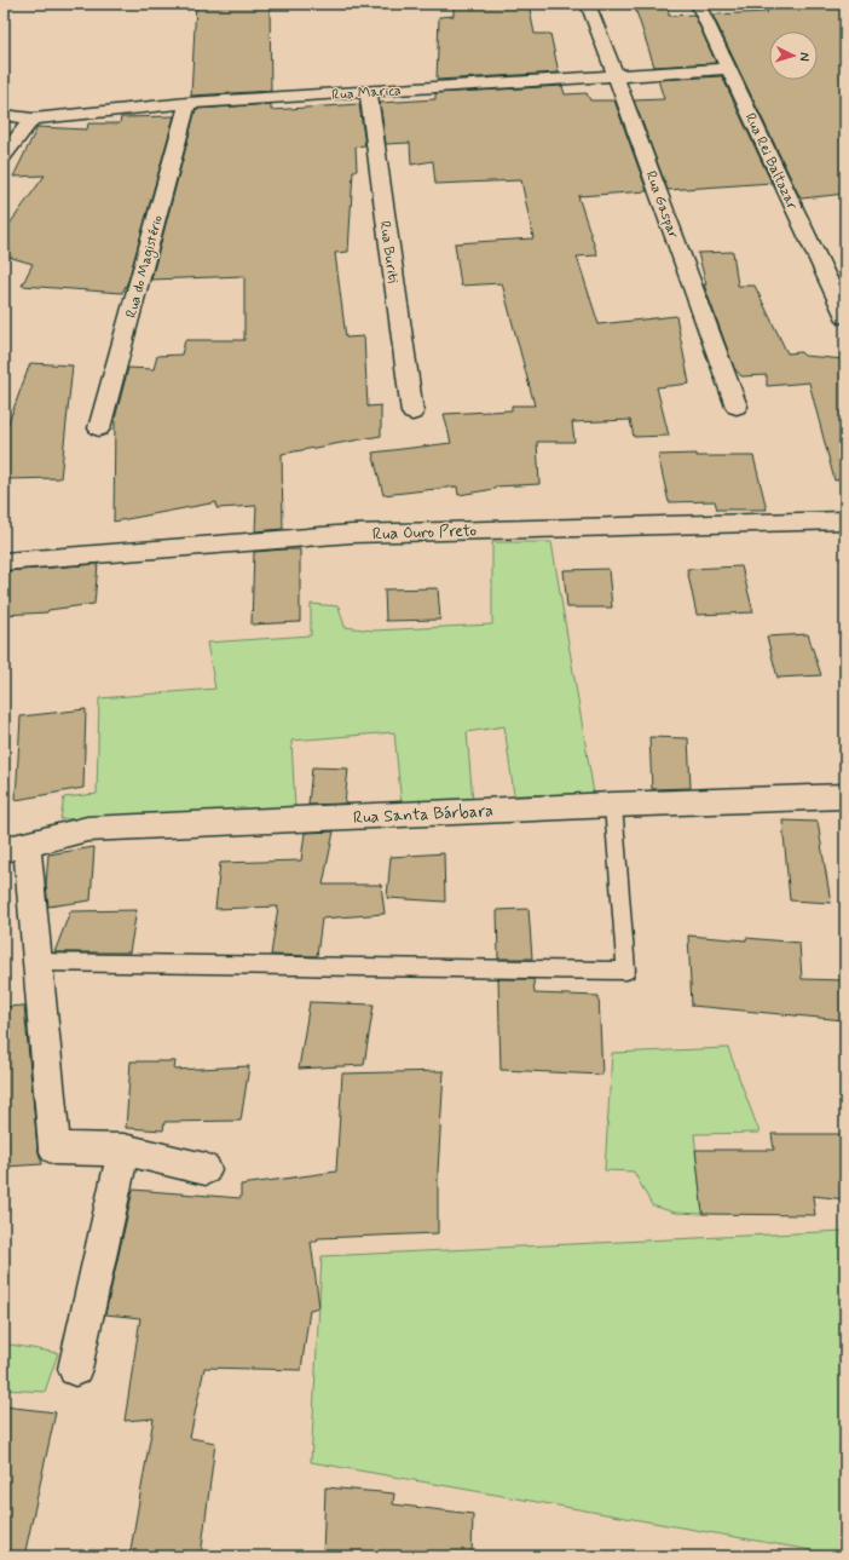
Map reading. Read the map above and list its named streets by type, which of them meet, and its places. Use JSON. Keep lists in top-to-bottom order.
{
  "streets": {
    "street": [
      "Rua Marica",
      "Rua Rei Baltazar",
      "Rua Gaspar",
      "Rua Buriti",
      "Rua do Magistério",
      "Rua Ouro Preto",
      "Rua Santa Bárbara"
    ]
  },
  "crossings": [
    ["Rua Marica", "Rua Rei Baltazar"],
    ["Rua Marica", "Rua Gaspar"],
    ["Rua Marica", "Rua Buriti"],
    ["Rua Marica", "Rua do Magistério"]
  ],
  "north": "right"
}
